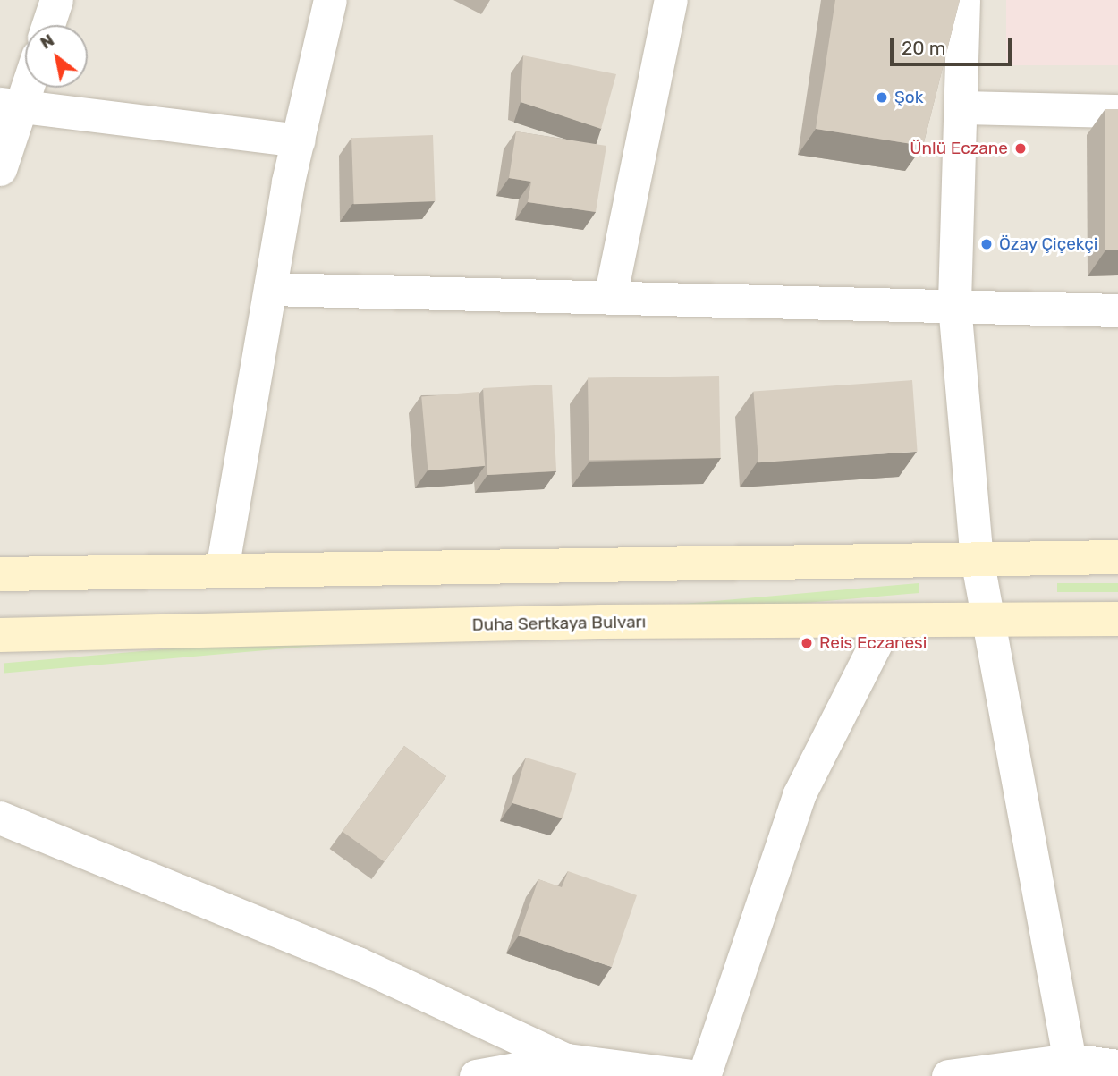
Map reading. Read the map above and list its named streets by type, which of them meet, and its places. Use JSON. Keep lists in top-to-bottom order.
{
  "streets": {
    "main road": ["Duha Sertkaya Bulvarı"]
  },
  "places": [
    "Şok",
    "Ünlü Eczane",
    "Özay Çiçekçi",
    "Reis Eczanesi"
  ],
  "scale_bar": "20 m",
  "north": "top left"
}
